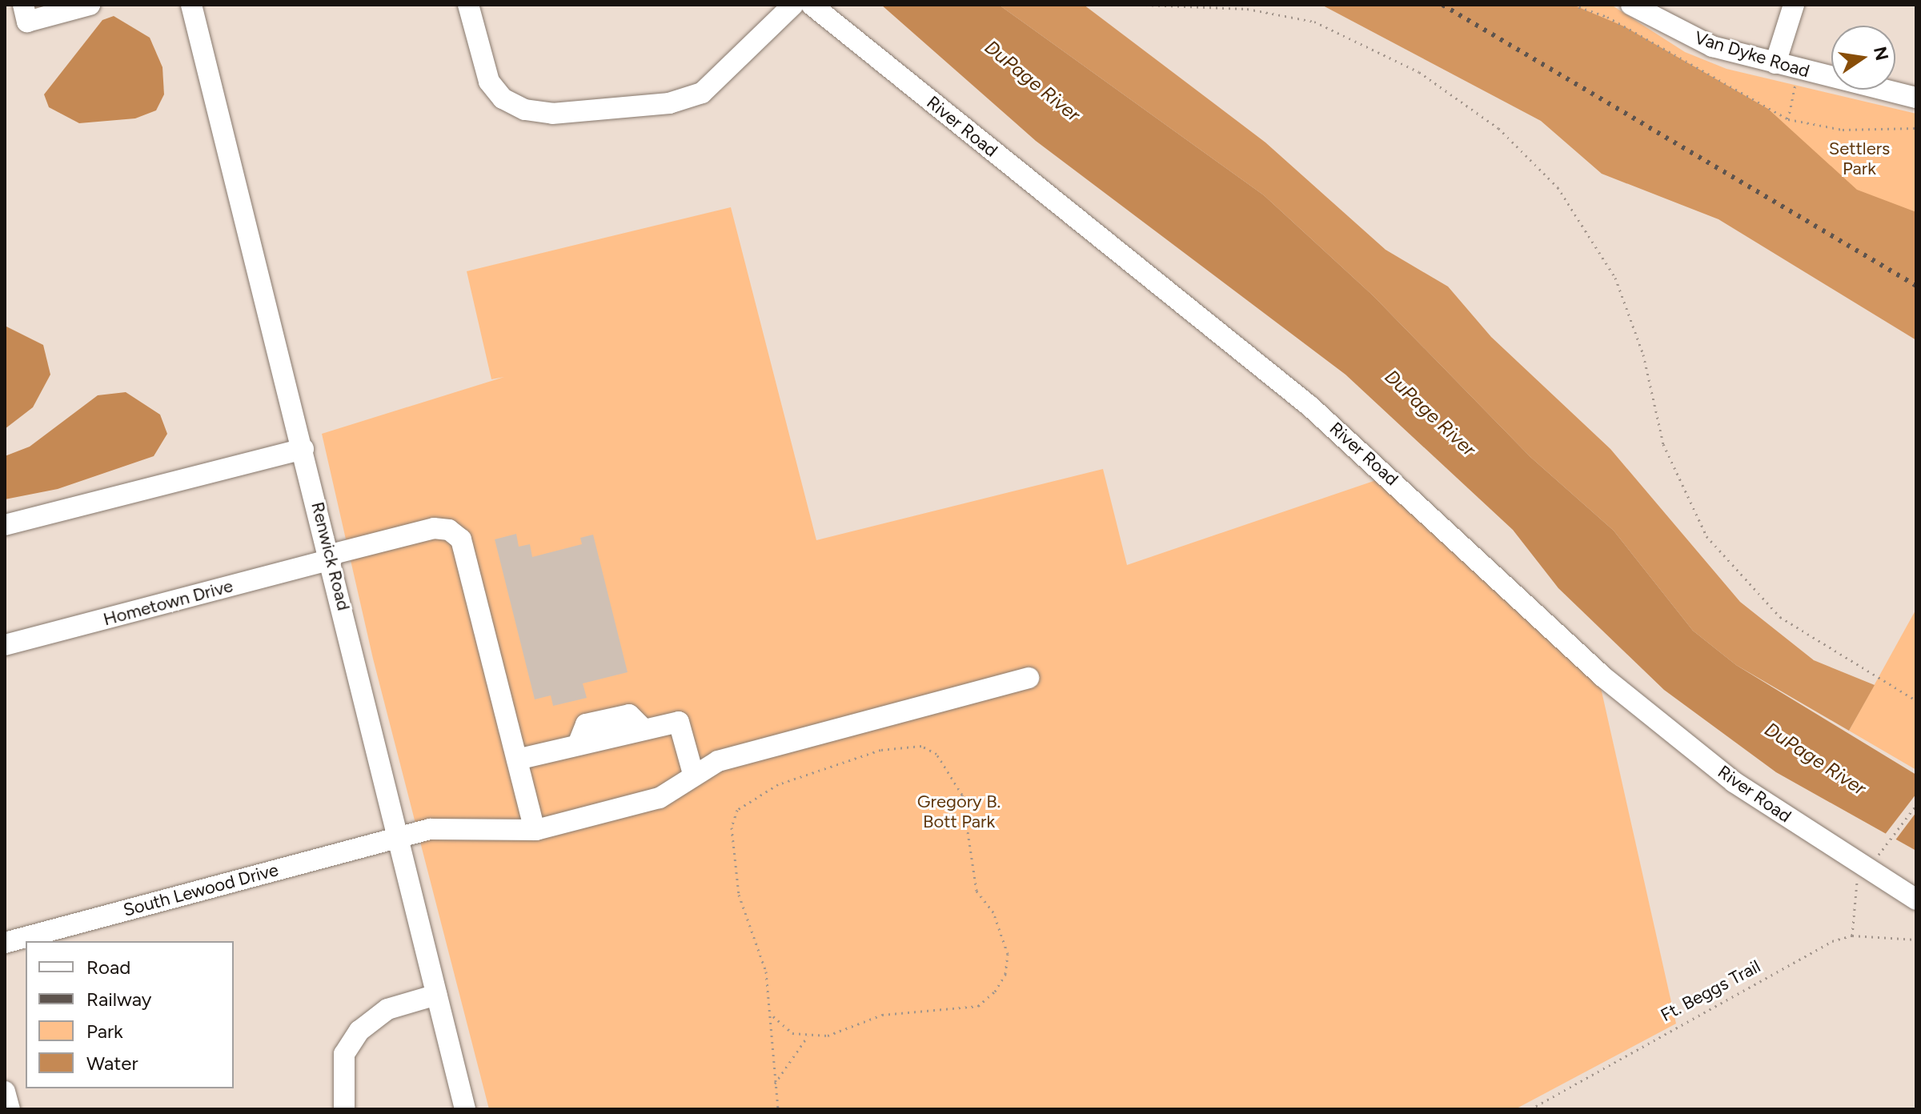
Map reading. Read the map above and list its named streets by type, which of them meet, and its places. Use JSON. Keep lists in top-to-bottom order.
{
  "streets": {
    "street": [
      "Van Dyke Road",
      "River Road",
      "Renwick Road",
      "Hometown Drive",
      "South Lewood Drive"
    ],
    "path": ["Ft. Beggs Trail"]
  },
  "crossings": [
    ["Renwick Road", "Hometown Drive"],
    ["Renwick Road", "South Lewood Drive"]
  ],
  "water": ["DuPage River"],
  "parks": ["Settlers Park", "Gregory B. Bott Park"],
  "legend": [
    "Road",
    "Railway",
    "Park",
    "Water"
  ],
  "north": "right"
}
